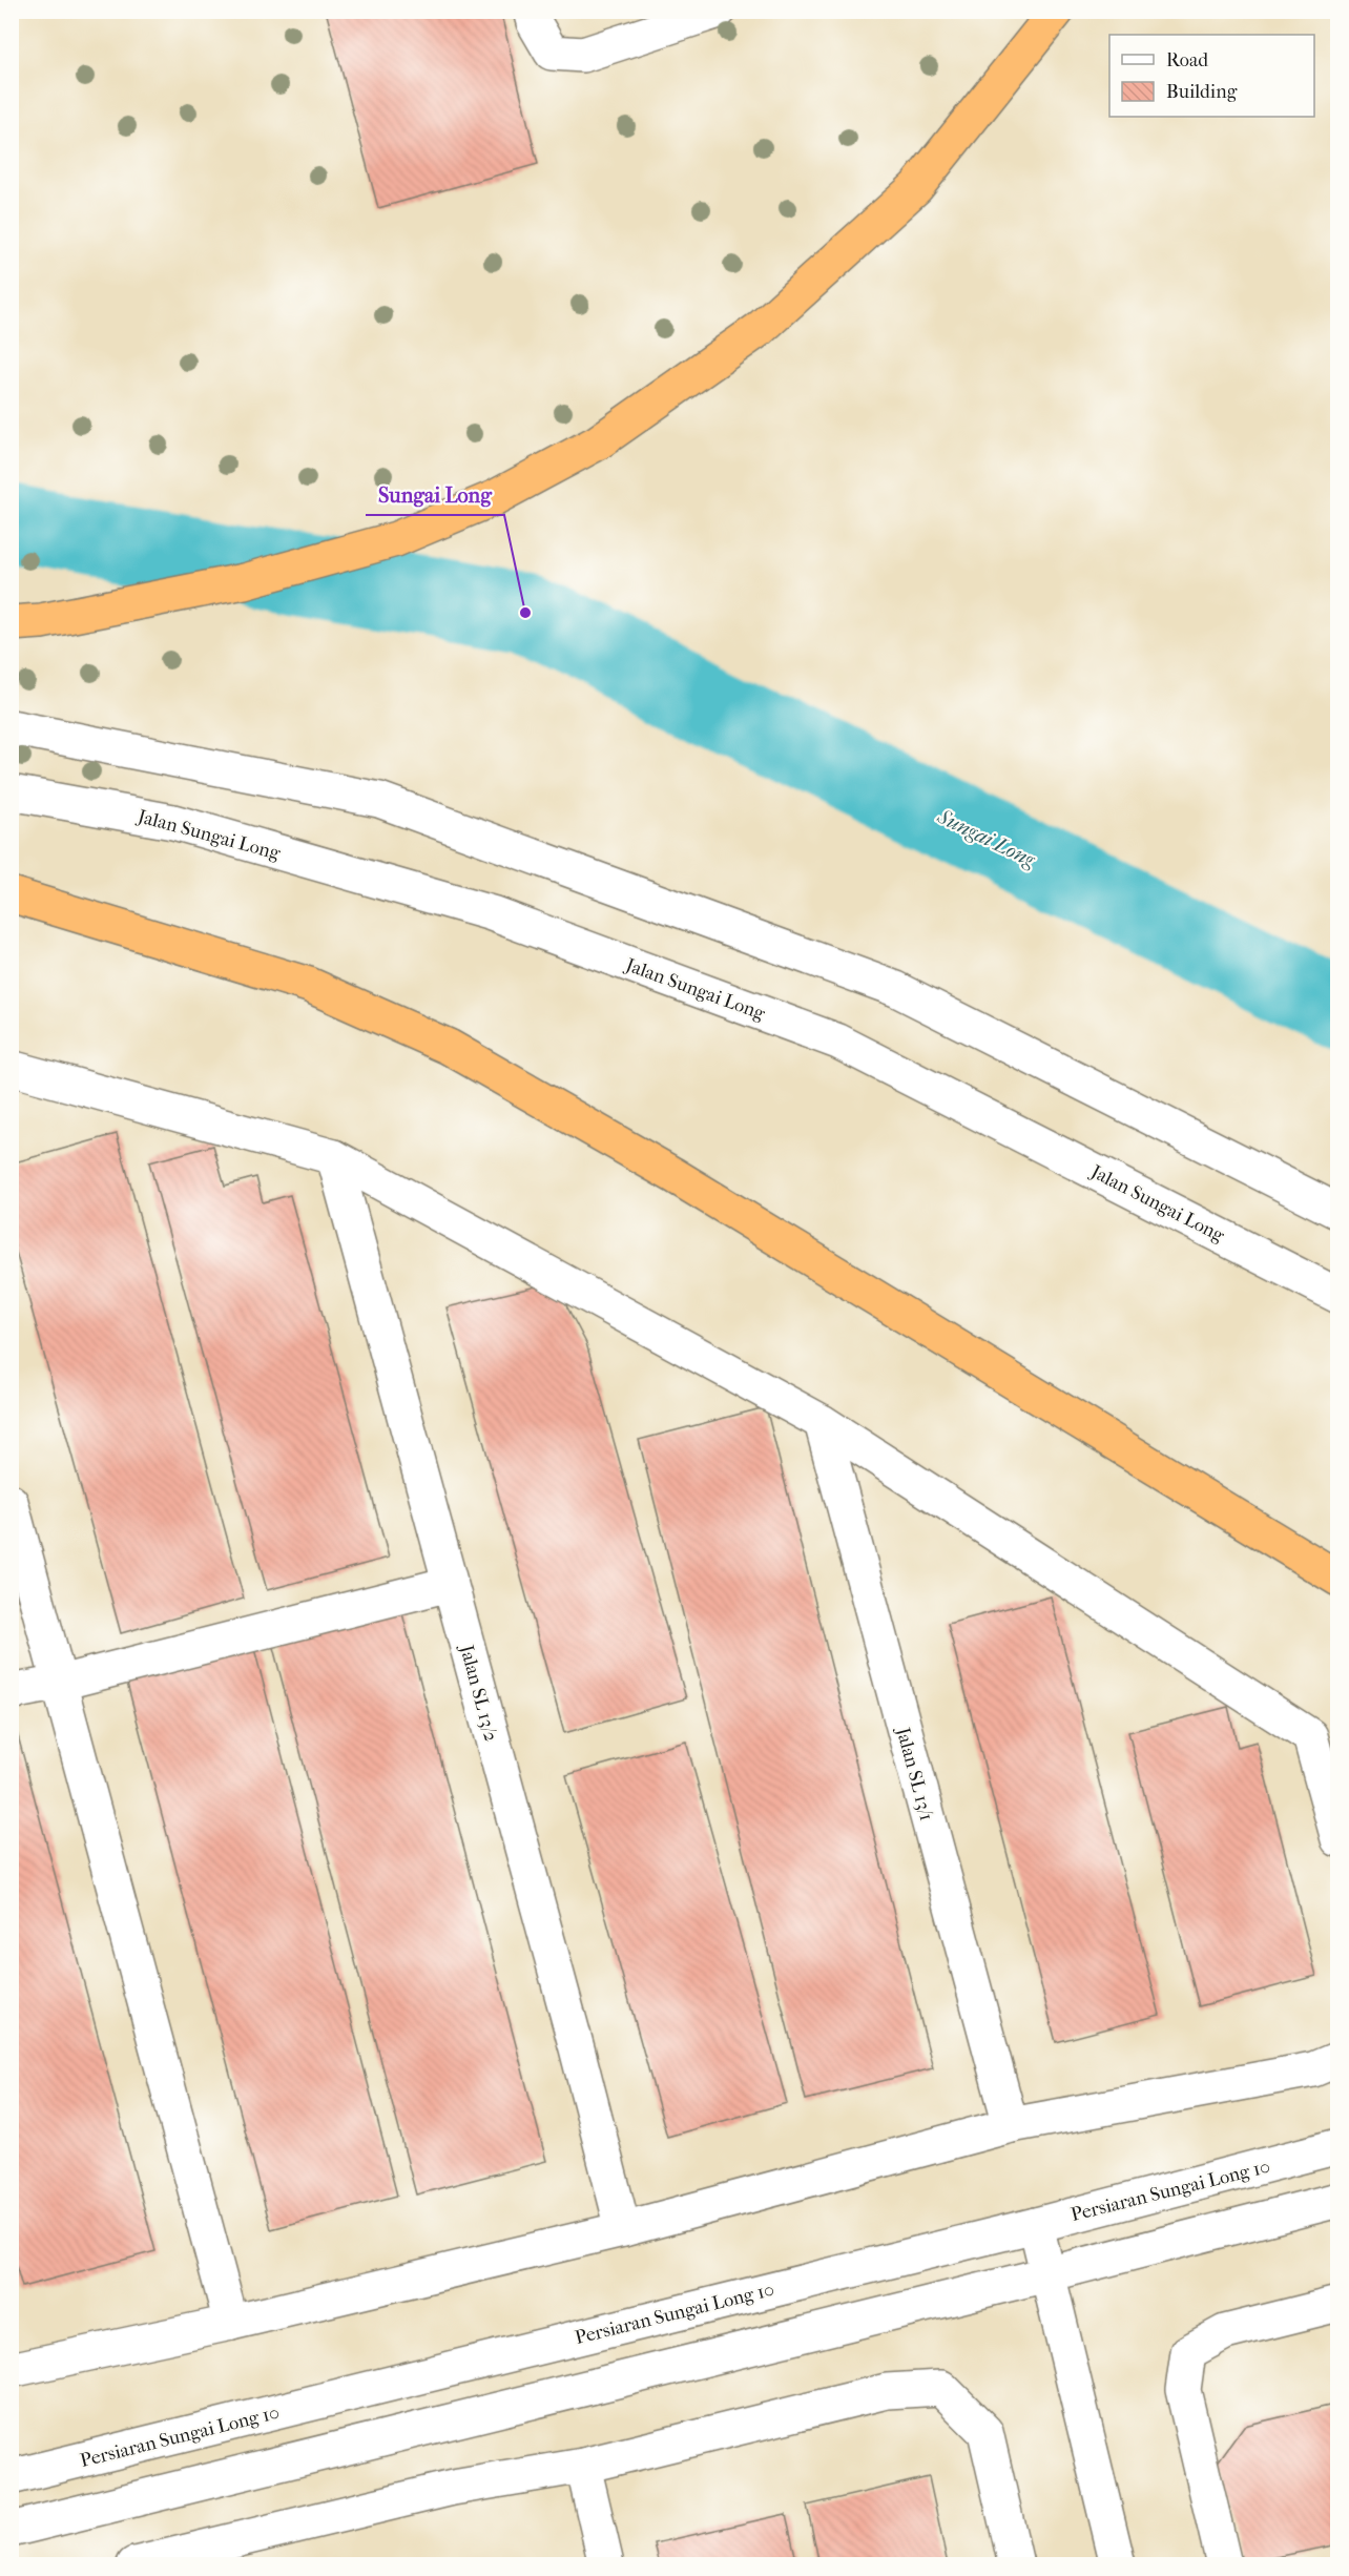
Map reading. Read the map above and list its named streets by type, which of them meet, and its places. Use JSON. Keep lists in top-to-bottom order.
{
  "streets": {
    "street": [
      "Jalan Sungai Long",
      "Jalan SL 13/2",
      "Jalan SL 13/1",
      "Persiaran Sungai Long 10"
    ]
  },
  "water": ["Sungai Long"],
  "places": ["Sungai Long"],
  "legend": ["Road", "Building"]
}
